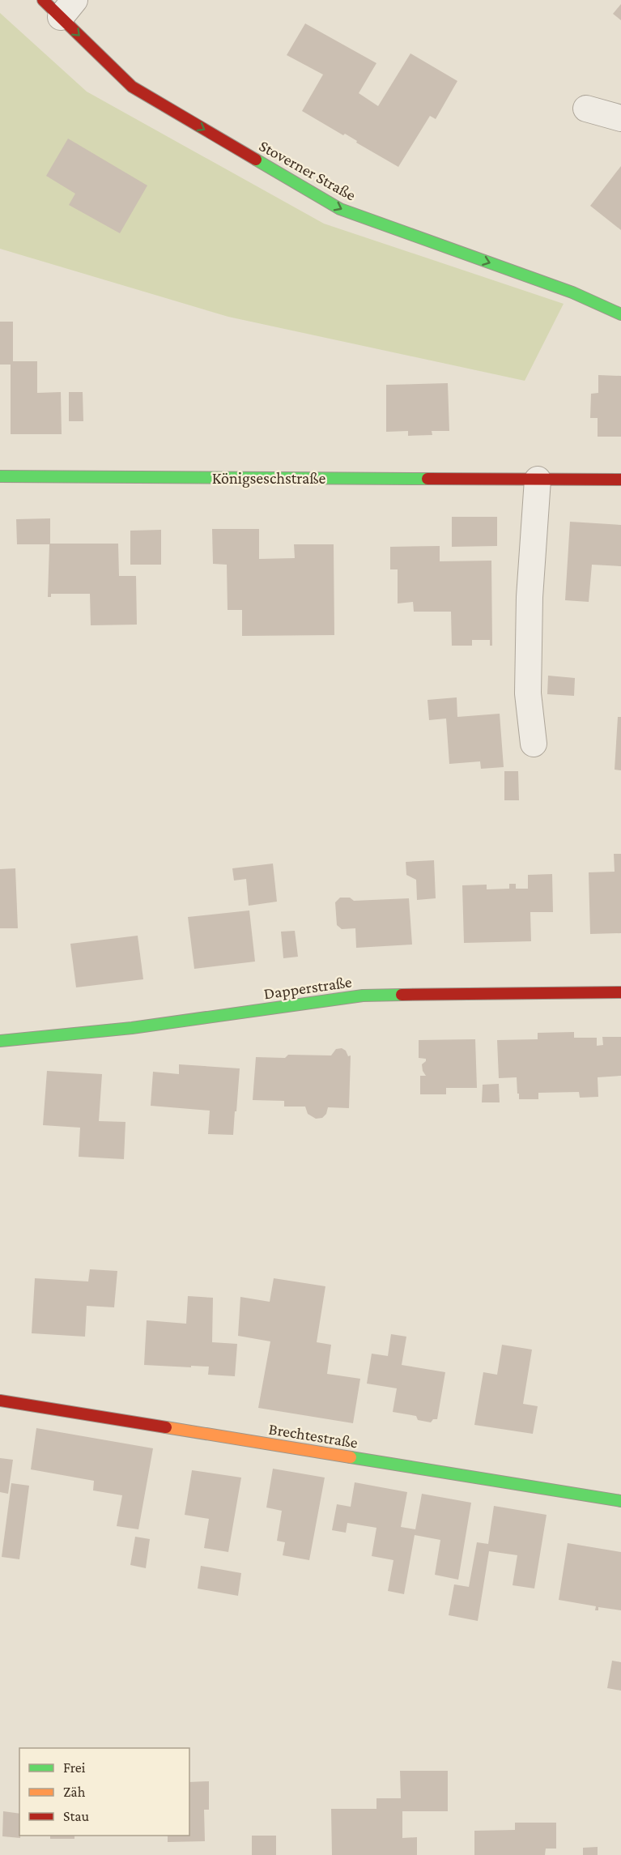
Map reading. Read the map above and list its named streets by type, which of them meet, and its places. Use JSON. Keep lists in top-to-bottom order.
{
  "streets": {
    "street": [
      "Stoverner Straße",
      "Königseschstraße",
      "Dapperstraße",
      "Brechtestraße"
    ]
  },
  "one_way": ["Stoverner Straße"],
  "legend": ["Frei", "Zäh", "Stau"]
}
